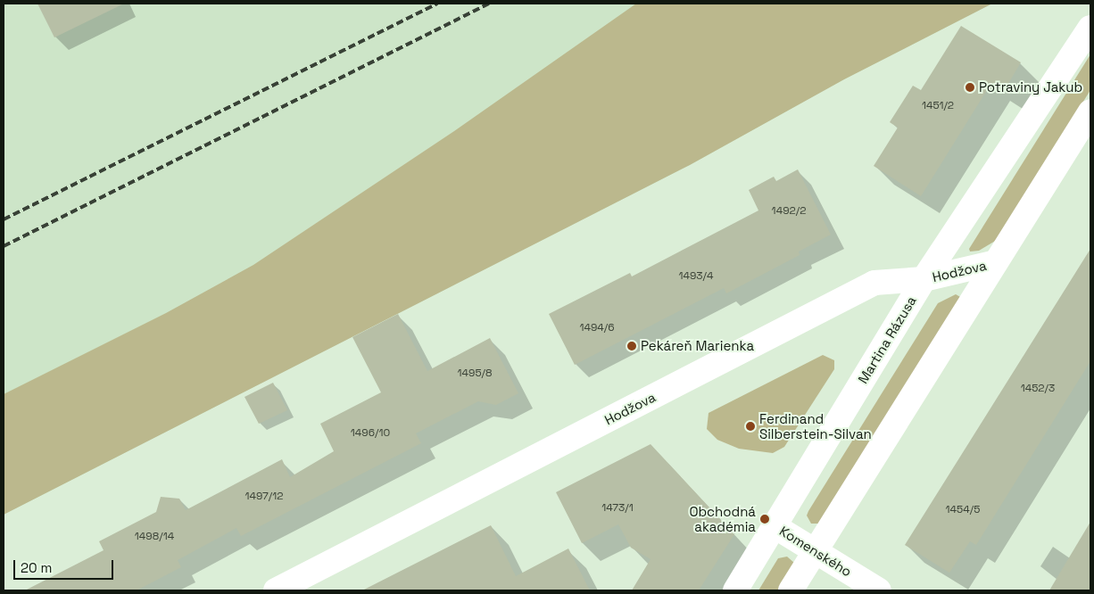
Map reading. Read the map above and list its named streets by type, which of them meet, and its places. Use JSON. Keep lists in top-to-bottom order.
{
  "streets": {
    "street": ["Hodžova", "Martina Rázusa", "Komenského"]
  },
  "crossings": [
    ["Hodžova", "Martina Rázusa"],
    ["Martina Rázusa", "Komenského"]
  ],
  "places": [
    "Potraviny Jakub",
    "Pekáreň Marienka",
    "Ferdinand Silberstein-Silvan",
    "Obchodná akadémia"
  ],
  "house_numbers": [
    "1451/2",
    "1492/2",
    "1493/4",
    "1494/6",
    "1495/8",
    "1452/3",
    "1496/10",
    "1497/12",
    "1473/1",
    "1454/5",
    "1498/14"
  ],
  "scale_bar": "20 m"
}
